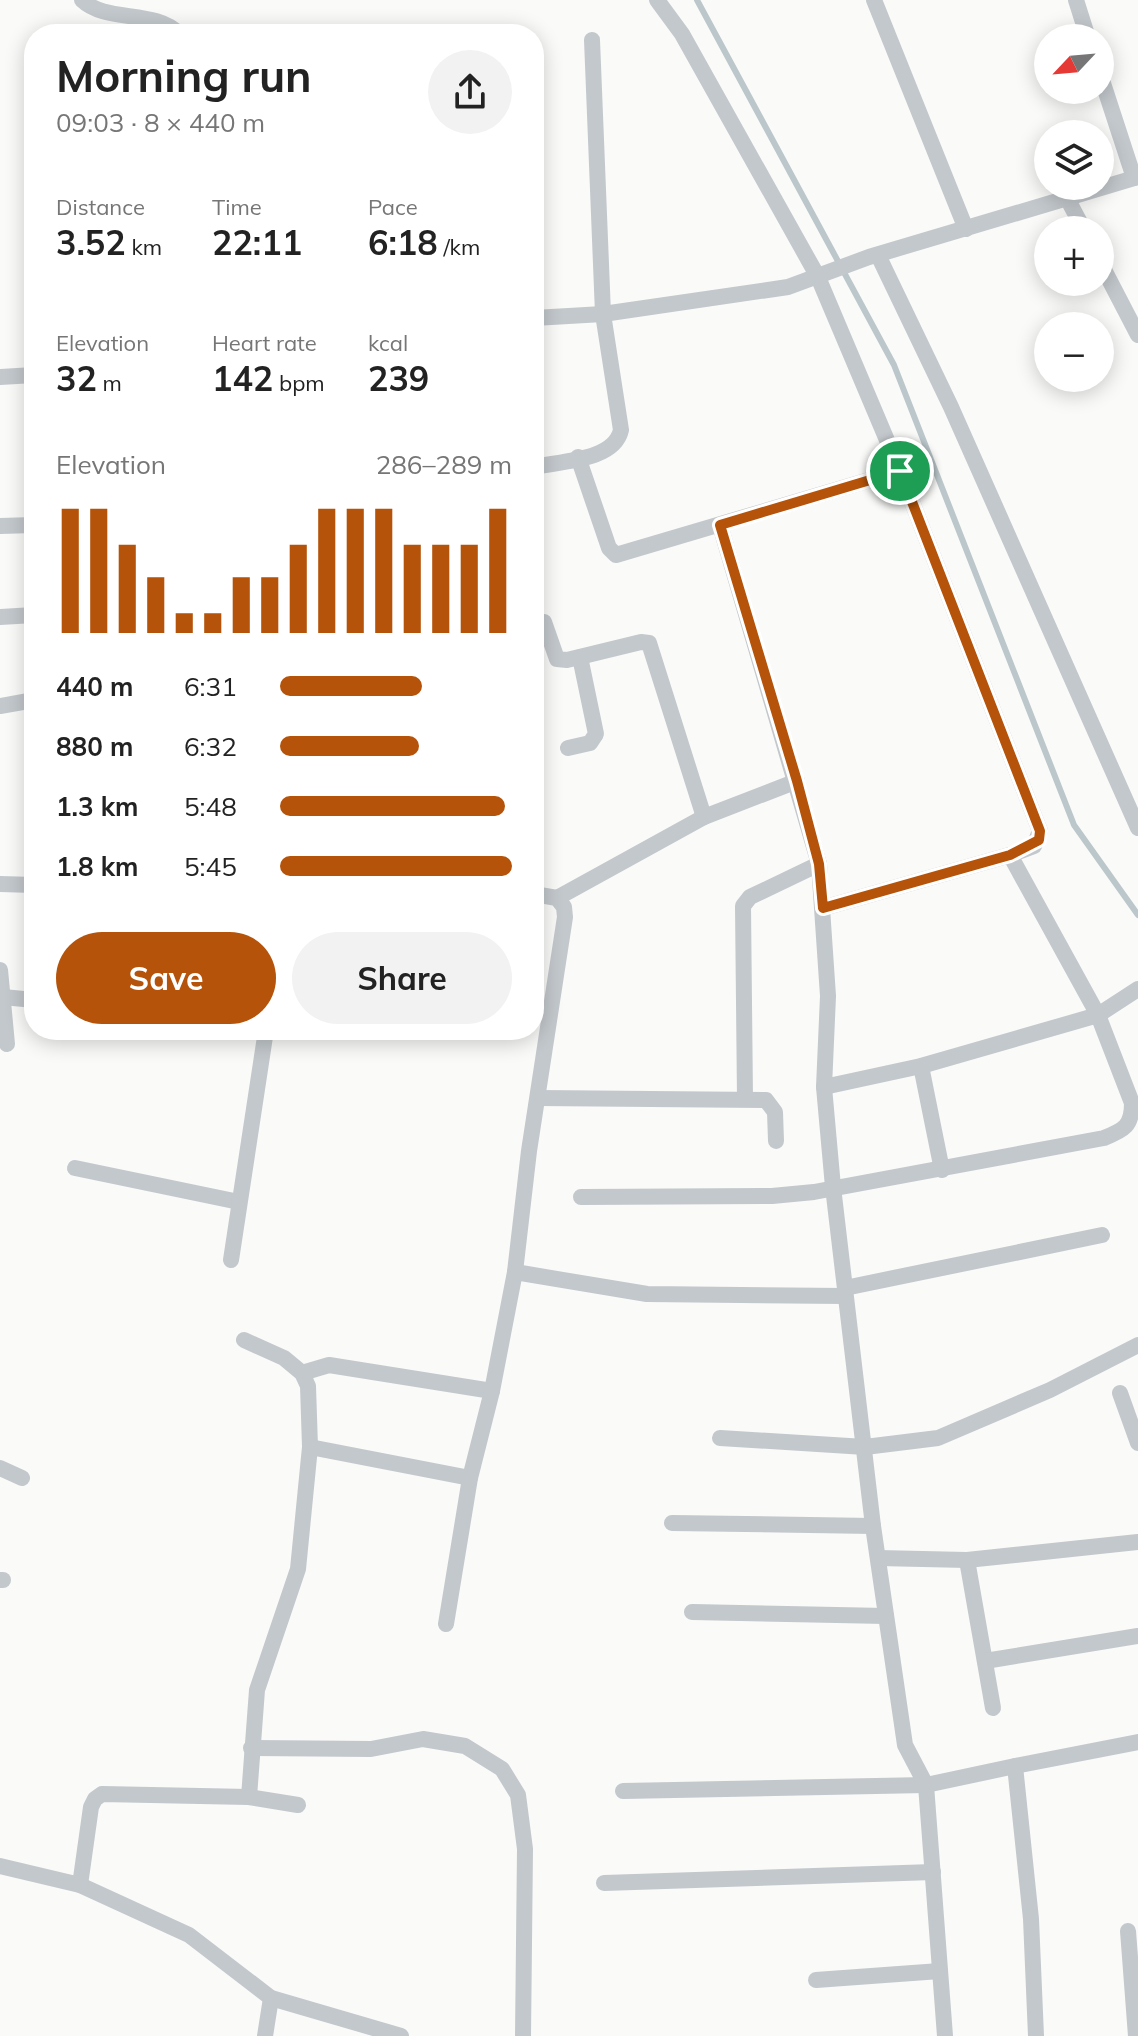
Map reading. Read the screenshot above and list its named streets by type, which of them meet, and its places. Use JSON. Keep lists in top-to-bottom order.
{
  "north": "bottom left",
  "page": {
    "map_buttons": ["+", "−"],
    "heading": ["Morning run", "09:03 · 8 × 440 m"],
    "stats": [
      ["Distance", "3.52 km"],
      ["Time", "22:11"],
      ["Pace", "6:18 /km"],
      ["Elevation", "32 m"],
      ["Heart rate", "142 bpm"],
      ["kcal", "239"]
    ],
    "chart": ["Elevation", "286–289 m"],
    "list": [
      {
        "name": "440 m",
        "note": "6:31"
      },
      {
        "name": "880 m",
        "note": "6:32"
      },
      {
        "name": "1.3 km",
        "note": "5:48"
      },
      {
        "name": "1.8 km",
        "note": "5:45"
      }
    ],
    "buttons": ["Save", "Share"]
  }
}
